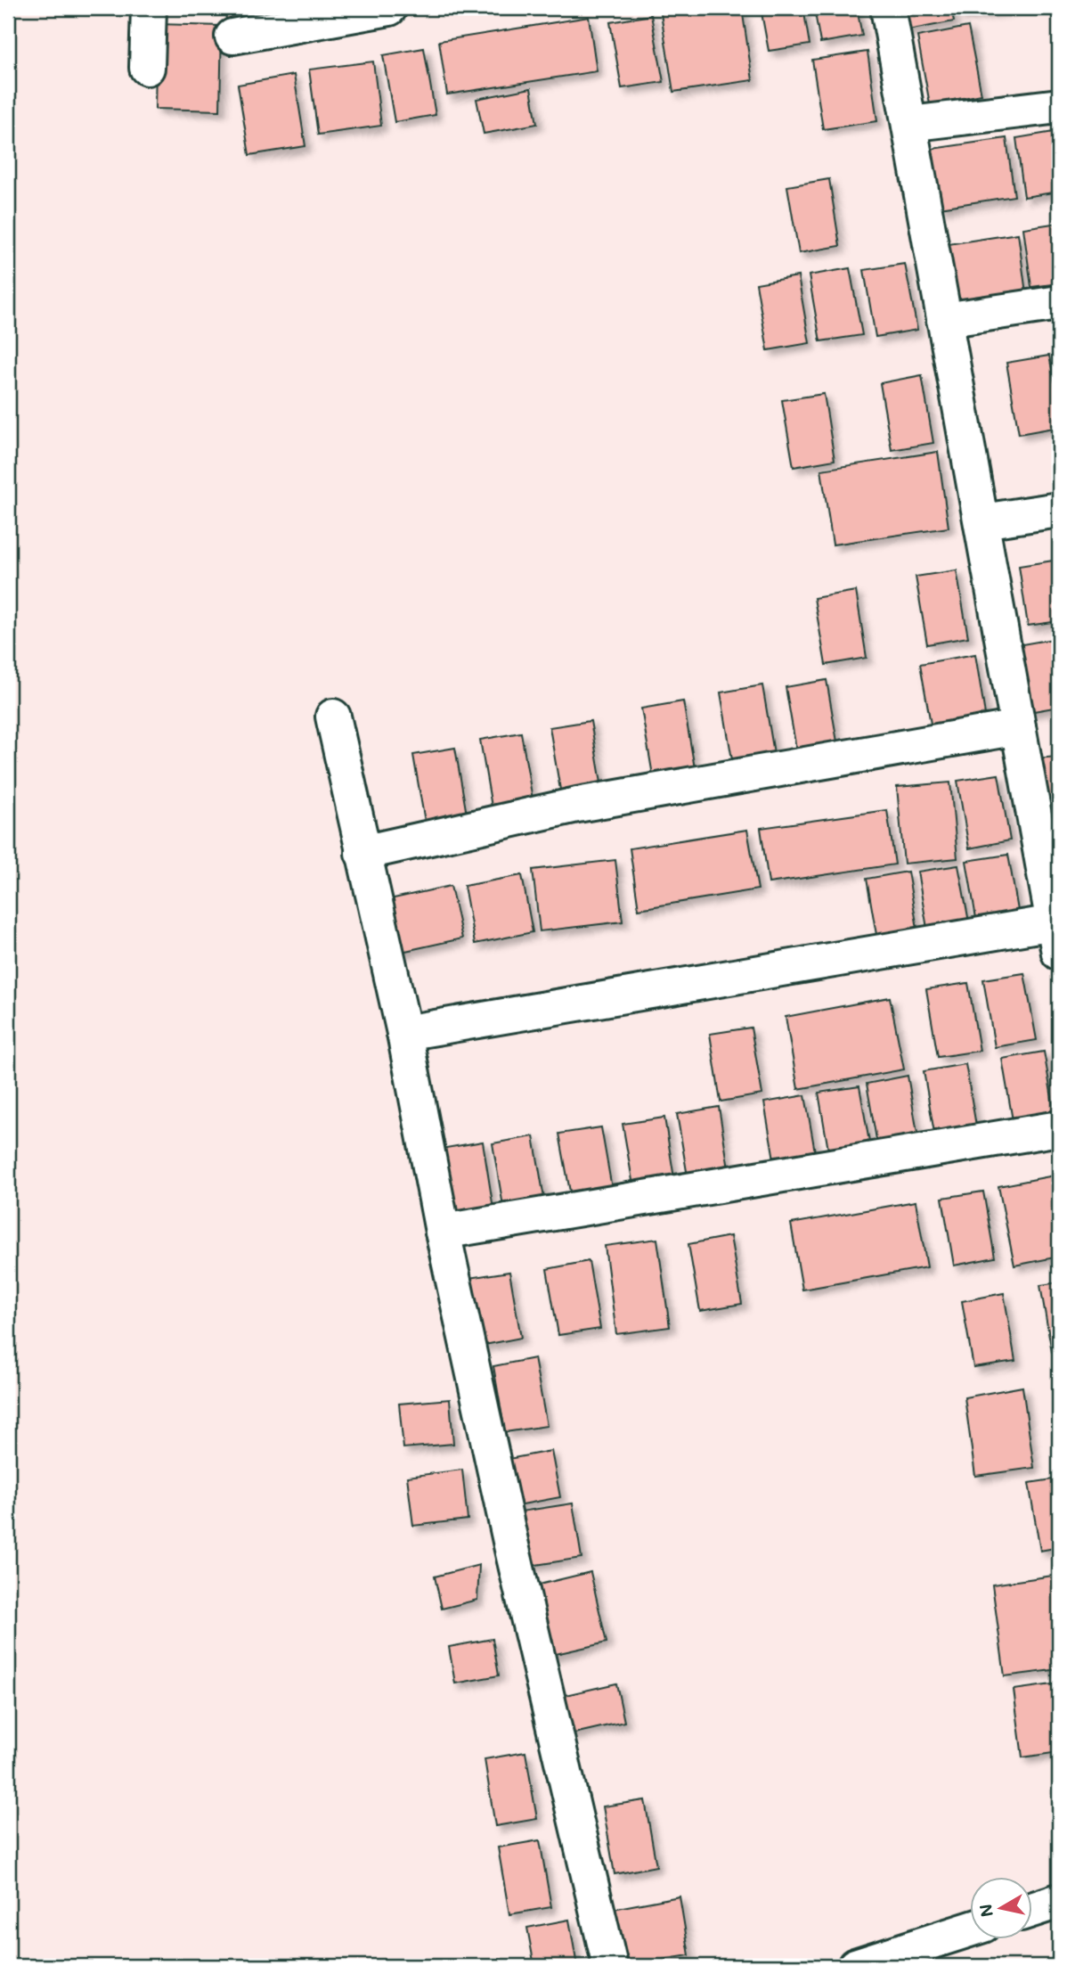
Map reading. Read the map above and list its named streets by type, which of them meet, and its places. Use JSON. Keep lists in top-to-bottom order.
{
  "north": "left"
}
